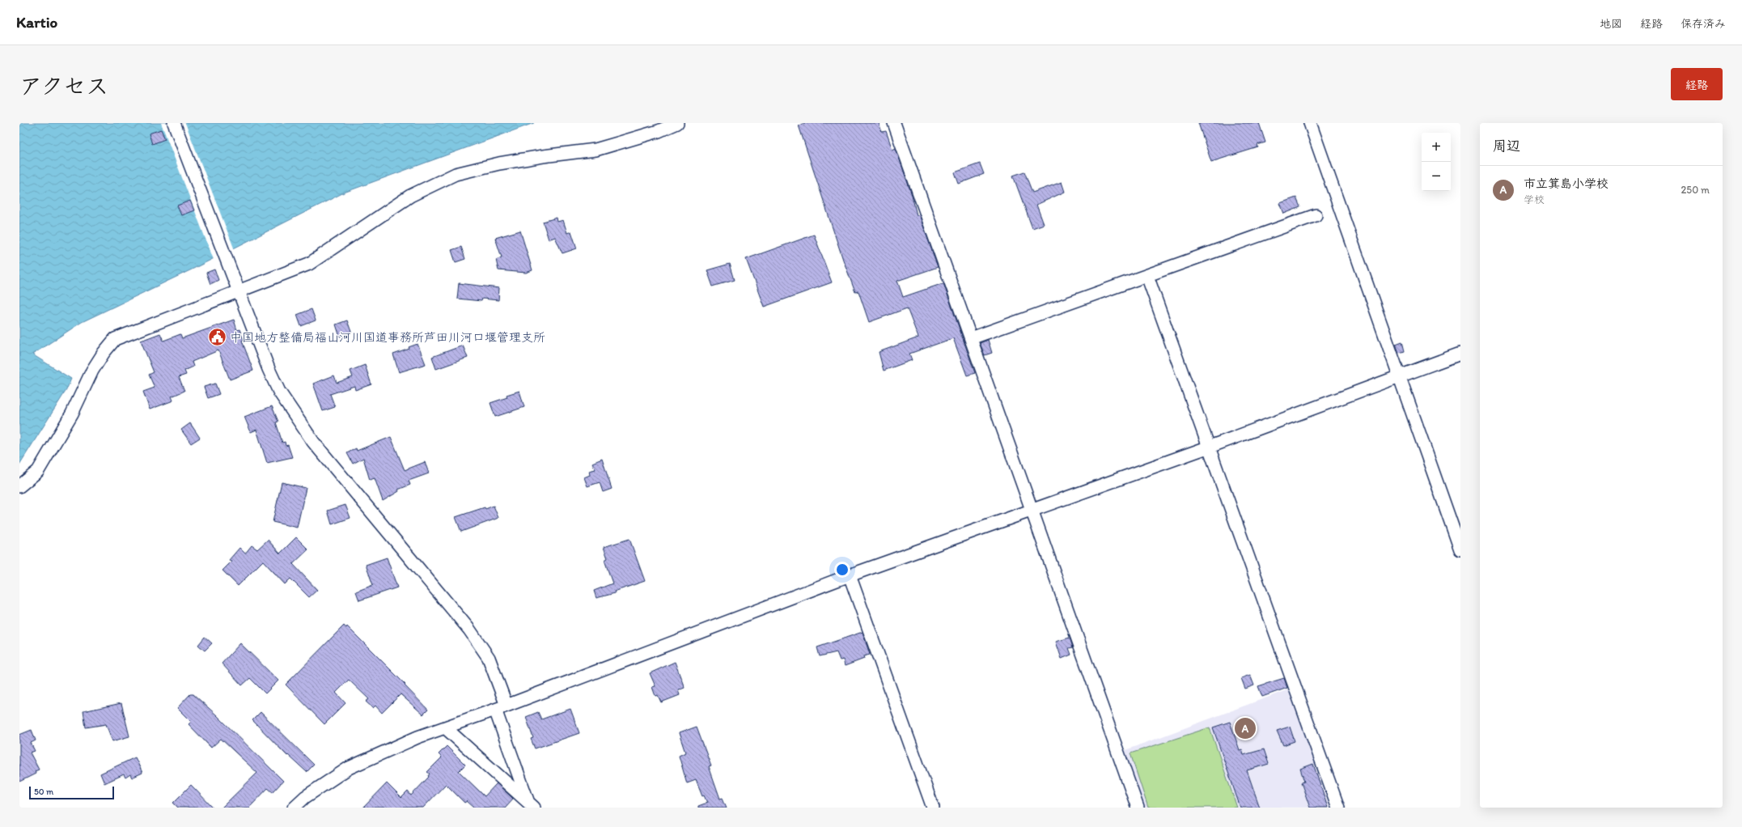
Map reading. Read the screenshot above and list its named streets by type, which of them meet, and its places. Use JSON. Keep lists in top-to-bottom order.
{
  "places": {
    "public building": ["中国地方整備局福山河川国道事務所芦田川河口堰管理支所"]
  },
  "scale_bar": "50 m",
  "page": {
    "header": "Kartio",
    "nav": ["地図", "経路", "保存済み"],
    "title": "アクセス",
    "buttons": "経路",
    "heading": "周辺",
    "map_buttons": ["+", "−"],
    "list": [
      {
        "mark": "A",
        "name": "市立箕島小学校",
        "note": "学校",
        "value": "250 m"
      }
    ],
    "pins": "A",
    "scale": "50 m"
  }
}
